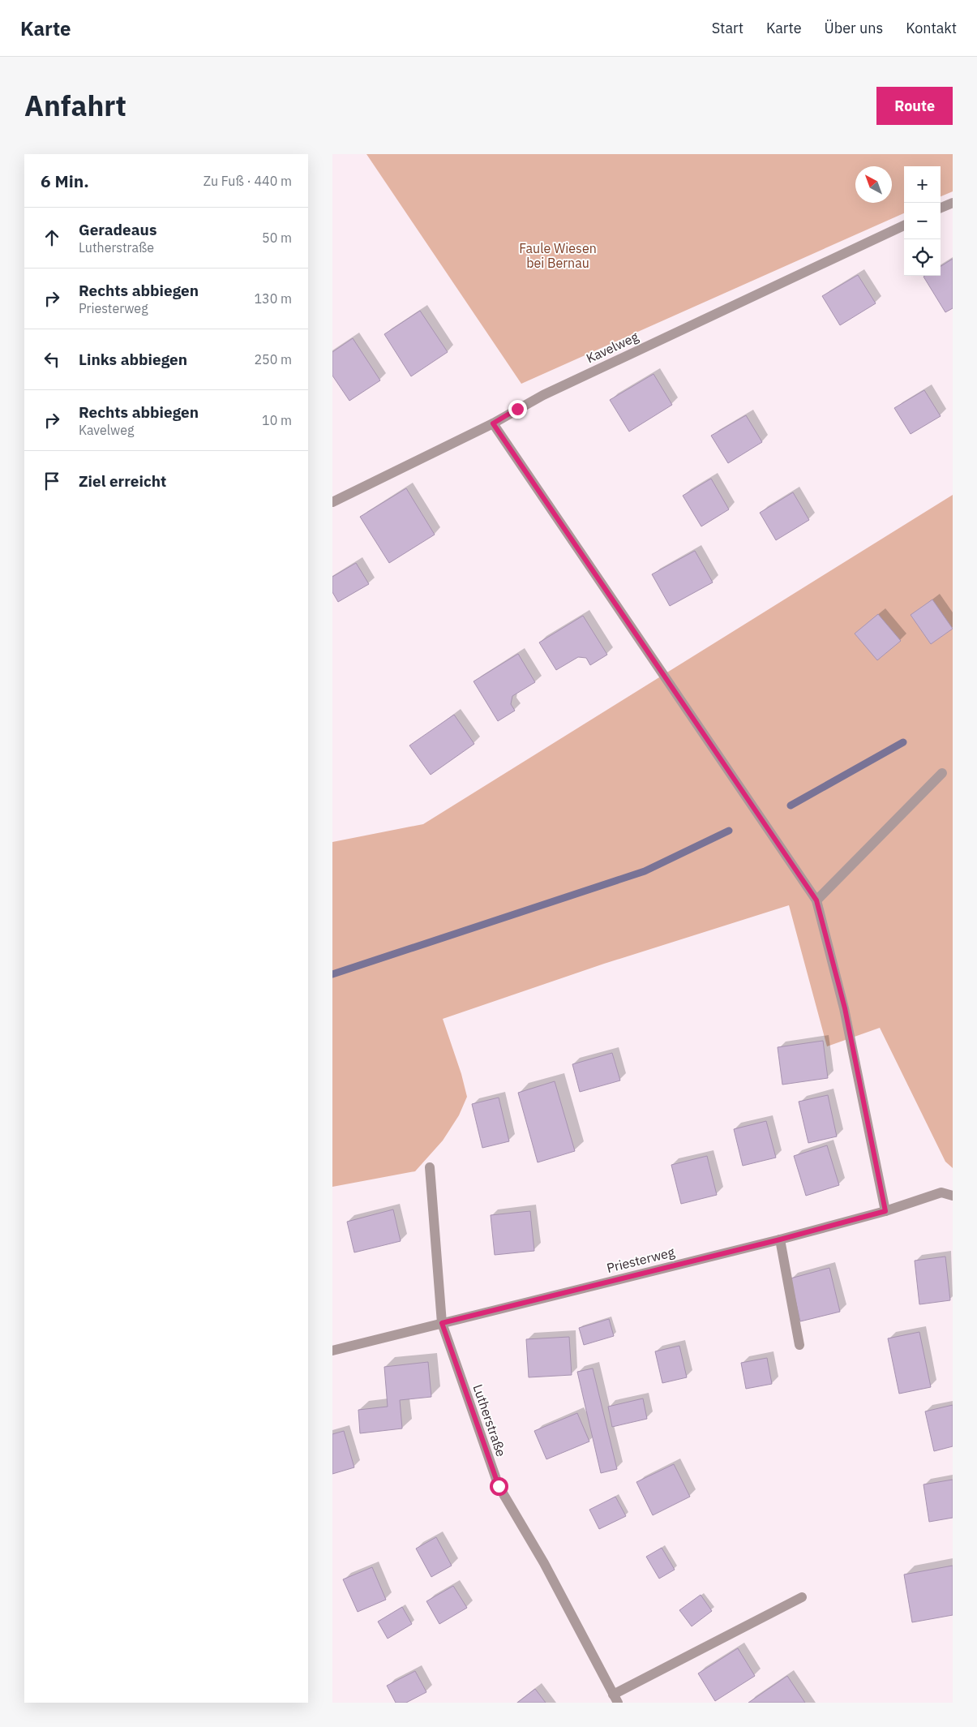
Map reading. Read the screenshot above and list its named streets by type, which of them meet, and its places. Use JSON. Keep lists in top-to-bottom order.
{
  "streets": {
    "street": ["Kavelweg", "Priesterweg", "Lutherstraße"]
  },
  "crossings": [
    ["Priesterweg", "Lutherstraße"]
  ],
  "parks": ["Faule Wiesen bei Bernau"],
  "north": "top left",
  "page": {
    "header": "Karte",
    "nav": [
      "Start",
      "Karte",
      "Über uns",
      "Kontakt"
    ],
    "title": "Anfahrt",
    "buttons": "Route",
    "heading": ["6 Min.", "Zu Fuß · 440 m"],
    "map_buttons": ["+", "−"],
    "list": [
      ["Geradeaus", "Lutherstraße", "50 m"],
      ["Rechts abbiegen", "Priesterweg", "130 m"],
      ["Links abbiegen", "250 m"],
      ["Rechts abbiegen", "Kavelweg", "10 m"],
      "Ziel erreicht"
    ]
  }
}
